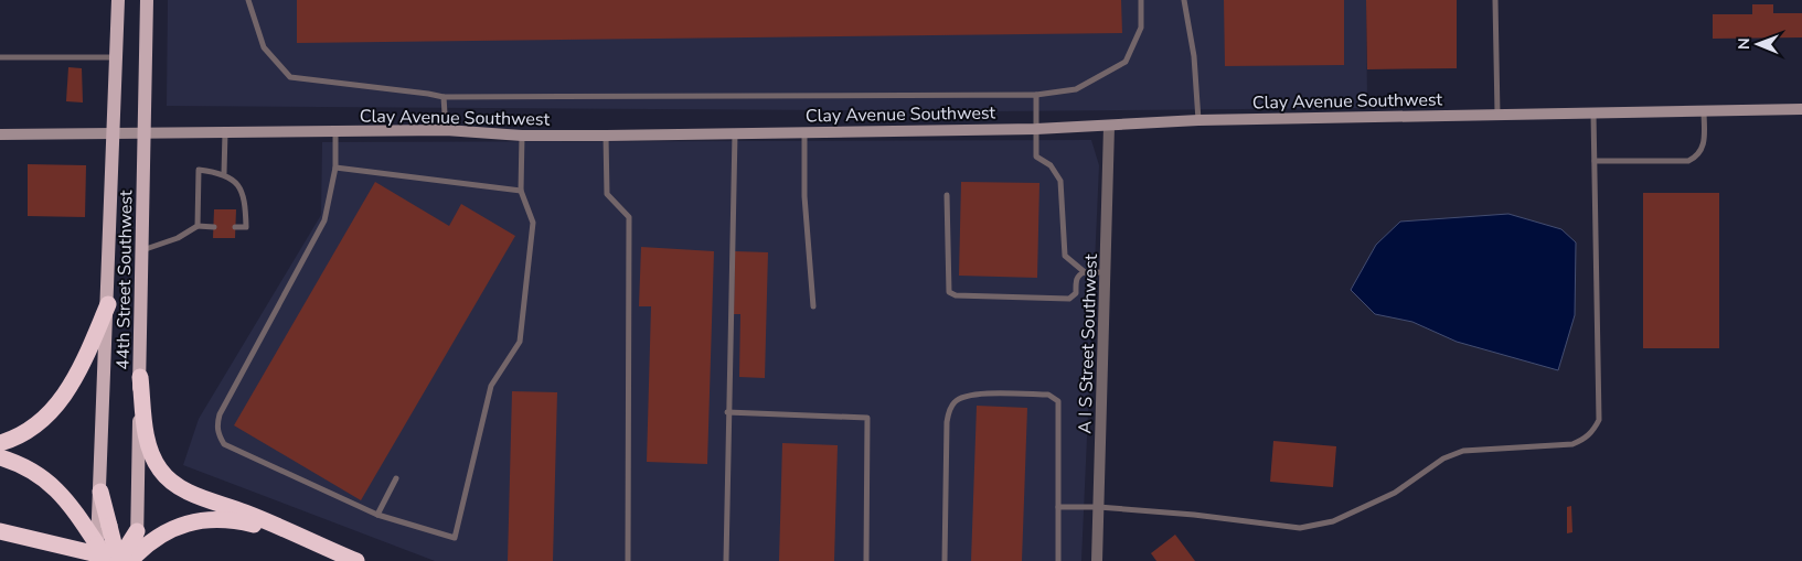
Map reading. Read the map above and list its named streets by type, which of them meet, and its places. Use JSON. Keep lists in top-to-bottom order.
{
  "streets": {
    "main road": ["44th Street Southwest"],
    "street": ["Clay Avenue Southwest", "A I S Street Southwest"]
  },
  "crossings": [
    ["Clay Avenue Southwest", "44th Street Southwest"],
    ["Clay Avenue Southwest", "A I S Street Southwest"]
  ],
  "north": "left"
}
